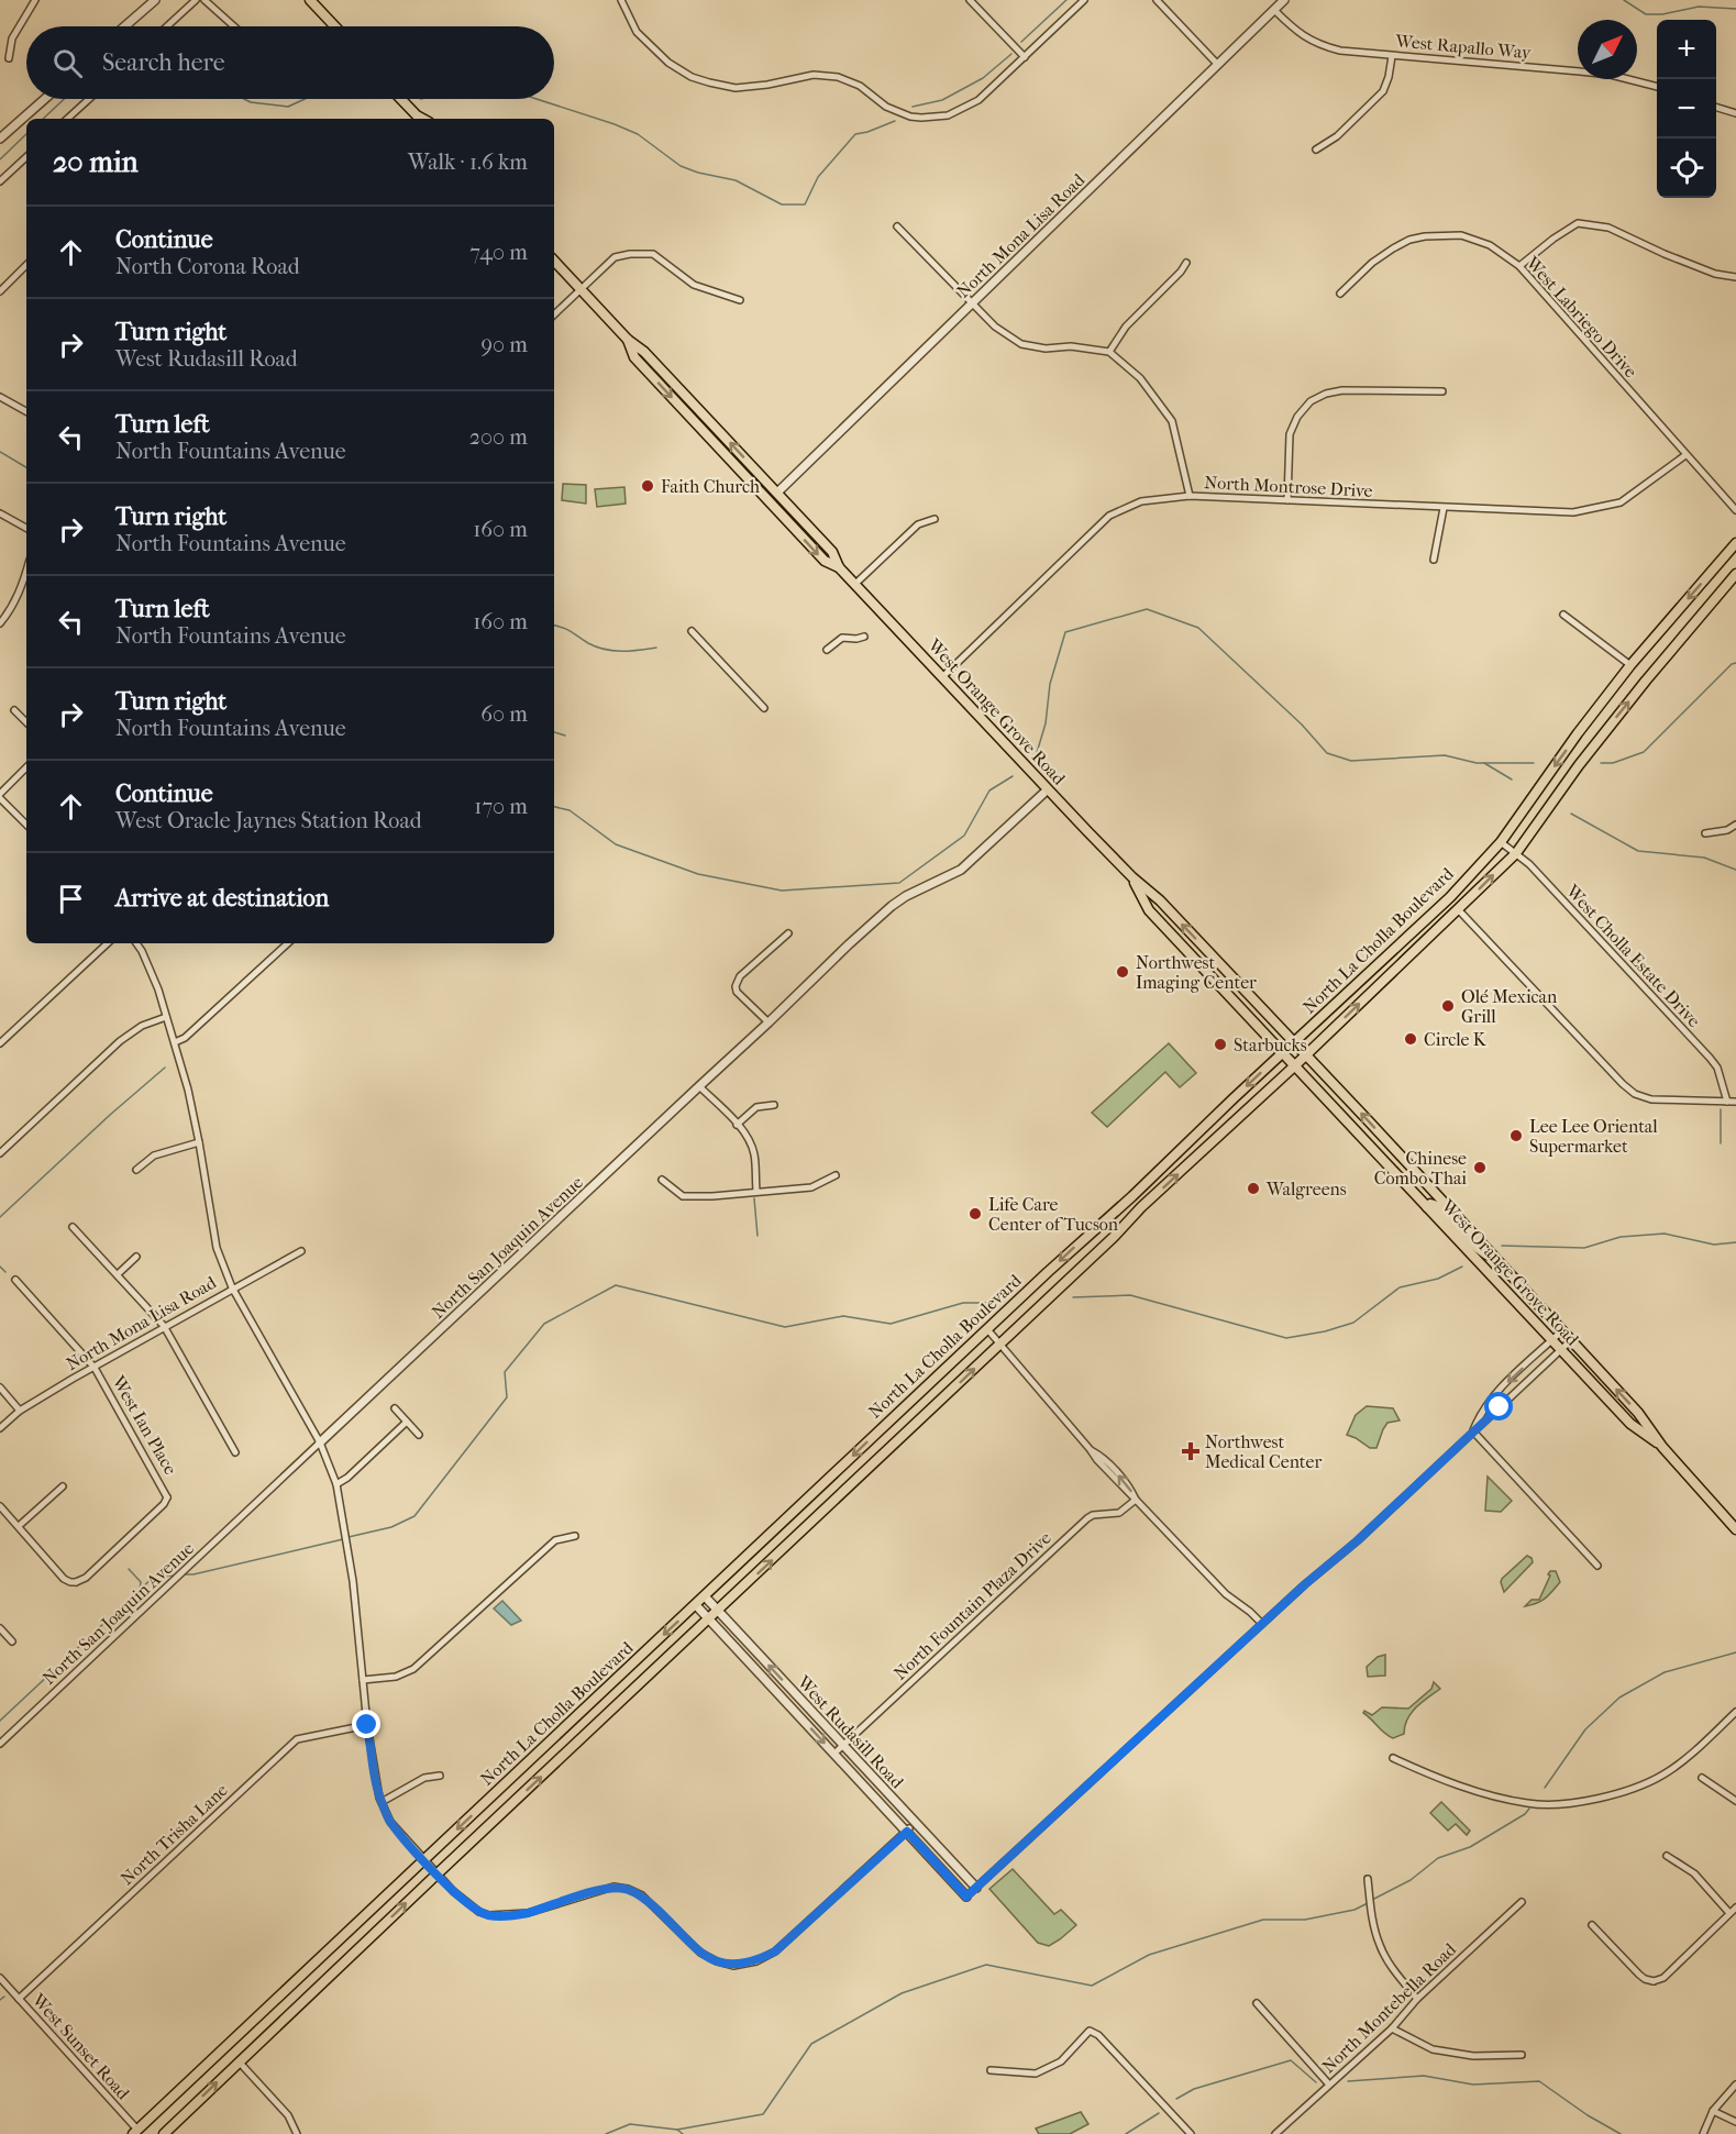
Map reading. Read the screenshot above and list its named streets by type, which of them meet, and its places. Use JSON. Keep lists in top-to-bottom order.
{
  "streets": {
    "main road": ["West Orange Grove Road", "North La Cholla Boulevard"],
    "street": [
      "West Rapallo Way",
      "North Mona Lisa Road",
      "West Labriego Drive",
      "North Montrose Drive",
      "West Cholla Estate Drive",
      "North San Joaquin Avenue",
      "West Ian Place",
      "North Fountain Plaza Drive",
      "West Rudasill Road",
      "North Trisha Lane",
      "North Montebella Road",
      "West Sunset Road"
    ]
  },
  "crossings": [
    ["West Rapallo Way", "North Mona Lisa Road"],
    ["North Mona Lisa Road", "West Orange Grove Road"],
    ["North Mona Lisa Road", "West Ian Place"],
    ["West Labriego Drive", "North Montrose Drive"],
    ["North Montrose Drive", "West Orange Grove Road"],
    ["West Orange Grove Road", "North La Cholla Boulevard"],
    ["West Orange Grove Road", "North San Joaquin Avenue"],
    ["North La Cholla Boulevard", "West Cholla Estate Drive"],
    ["North La Cholla Boulevard", "West Rudasill Road"],
    ["North La Cholla Boulevard", "West Sunset Road"],
    ["North Fountain Plaza Drive", "West Rudasill Road"],
    ["North Trisha Lane", "West Sunset Road"]
  ],
  "places": {
    "other": [
      "Faith Church",
      "Northwest Imaging Center",
      "Olé Mexican Grill",
      "Circle K",
      "Starbucks",
      "Lee Lee Oriental Supermarket",
      "Chinese Combo Thai",
      "Walgreens",
      "Life Care Center of Tucson"
    ],
    "health": ["Northwest Medical Center"]
  },
  "north": "top right",
  "page": {
    "map_buttons": ["+", "−"],
    "search": "Search here",
    "heading": ["20 min", "Walk · 1.6 km"],
    "list": [
      ["Continue", "North Corona Road", "740 m"],
      ["Turn right", "West Rudasill Road", "90 m"],
      ["Turn left", "North Fountains Avenue", "200 m"],
      ["Turn right", "North Fountains Avenue", "160 m"],
      ["Turn left", "North Fountains Avenue", "160 m"],
      ["Turn right", "North Fountains Avenue", "60 m"],
      ["Continue", "West Oracle Jaynes Station Road", "170 m"],
      "Arrive at destination"
    ]
  }
}
